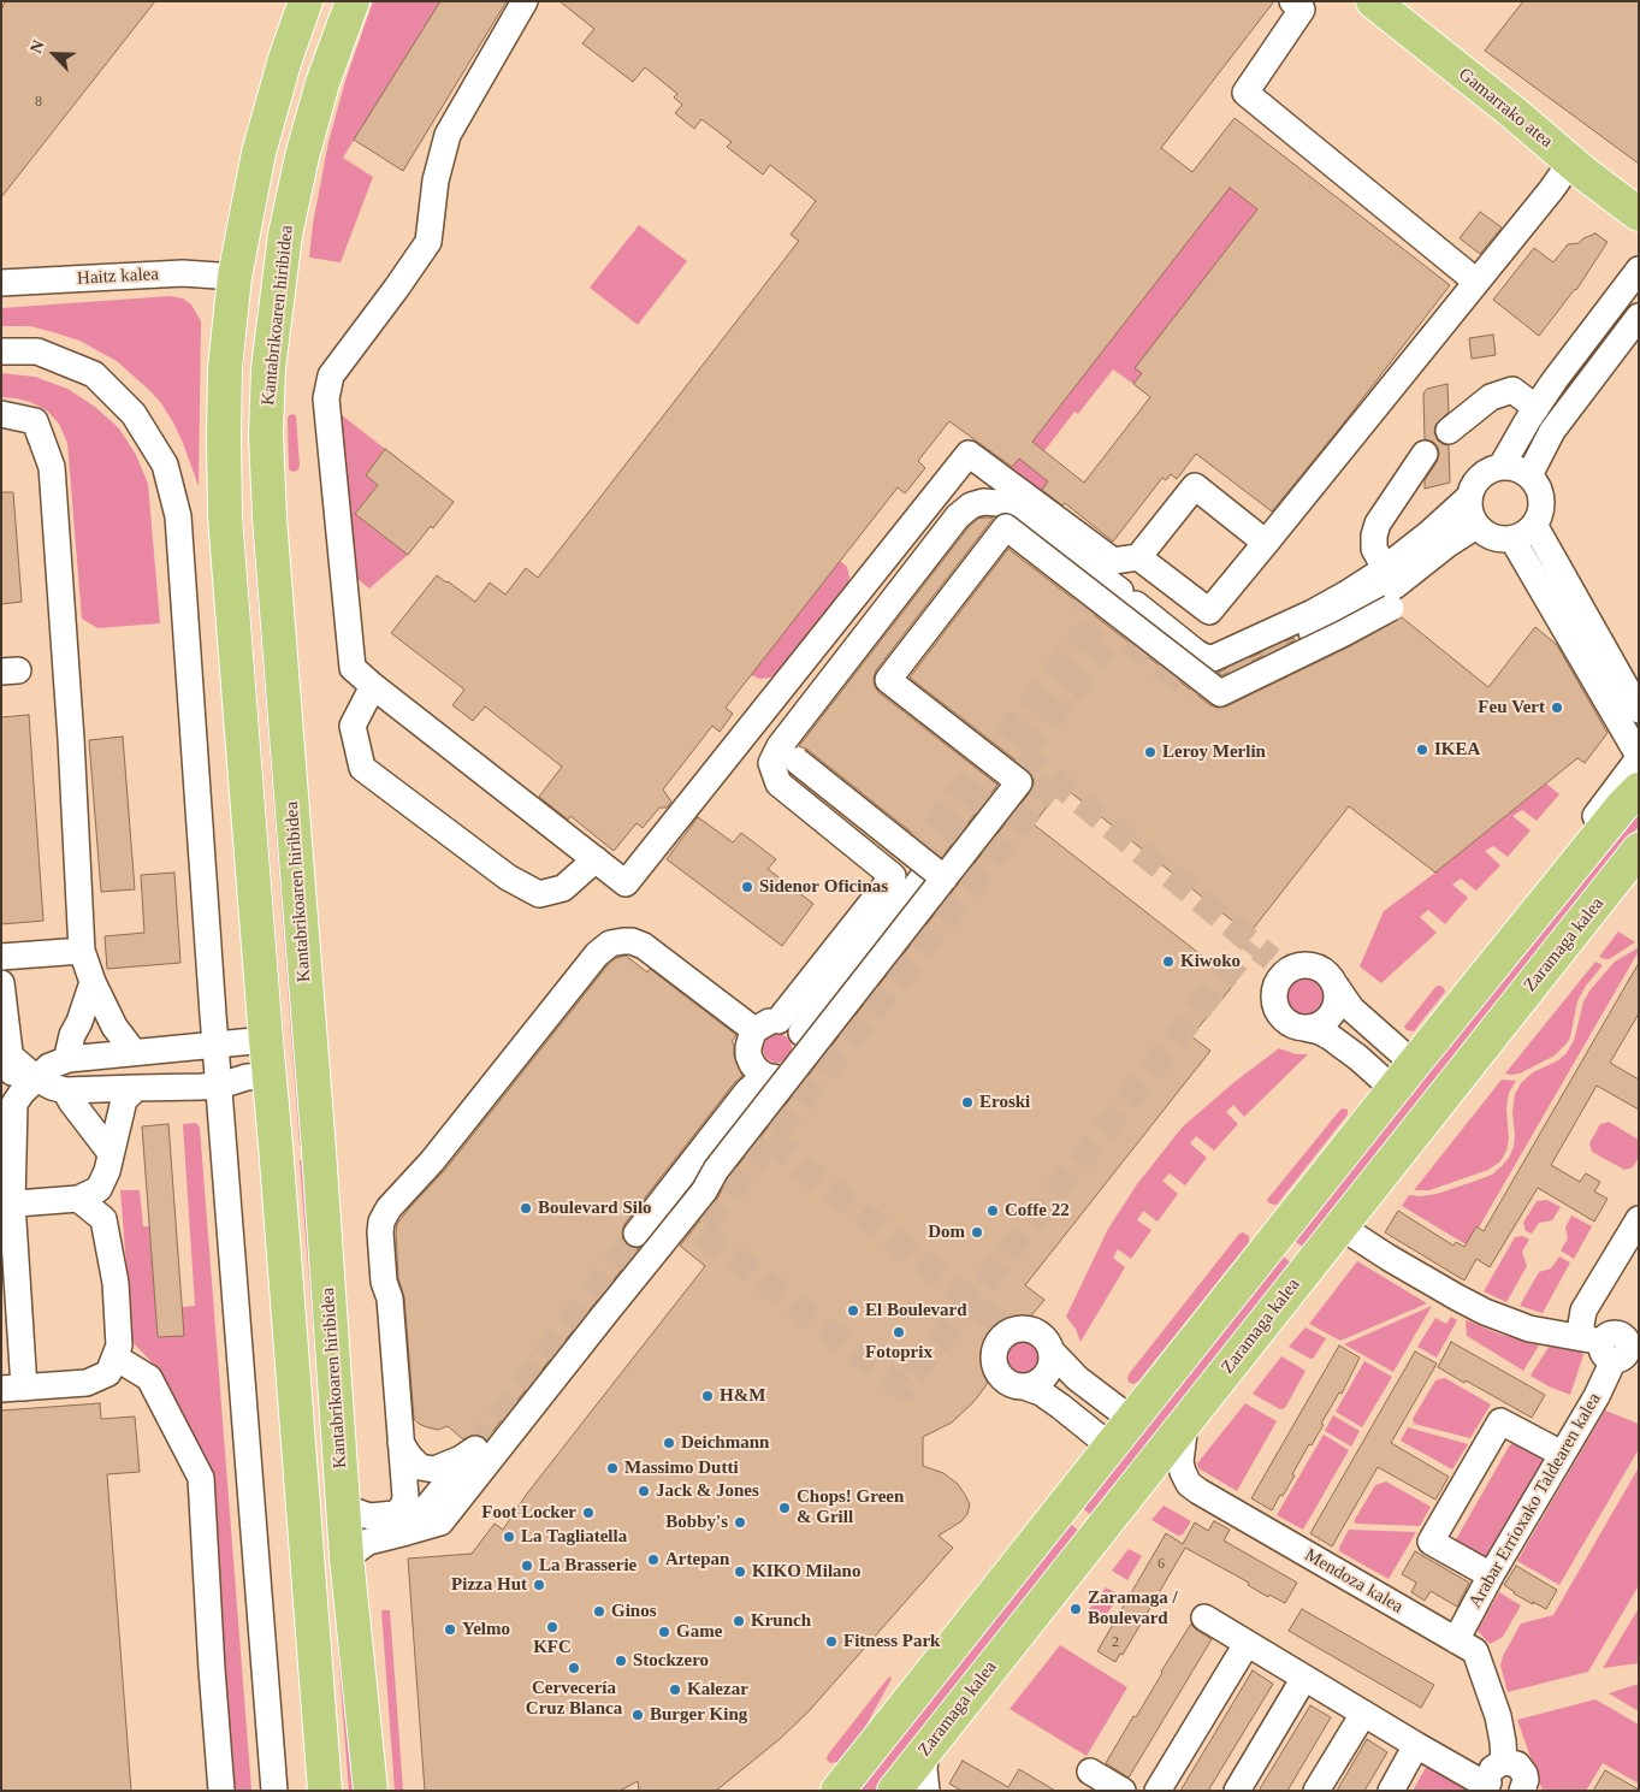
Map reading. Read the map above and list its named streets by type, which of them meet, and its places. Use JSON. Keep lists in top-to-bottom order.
{
  "streets": {
    "main road": ["Gamarrako atea", "Kantabrikoaren hiribidea", "Zaramaga kalea"],
    "street": ["Haitz kalea", "Arabar Errioxako Taldearen kalea", "Mendoza kalea"]
  },
  "crossings": [
    ["Zaramaga kalea", "Mendoza kalea"],
    ["Arabar Errioxako Taldearen kalea", "Mendoza kalea"]
  ],
  "places": [
    "Feu Vert",
    "IKEA",
    "Leroy Merlin",
    "Sidenor Oficinas",
    "Kiwoko",
    "Eroski",
    "Boulevard Silo",
    "Coffe 22",
    "Dom",
    "El Boulevard",
    "Fotoprix",
    "H&M",
    "Deichmann",
    "Massimo Dutti",
    "Jack & Jones",
    "Chops! Green & Grill",
    "Foot Locker",
    "Bobby's",
    "La Tagliatella",
    "Artepan",
    "La Brasserie",
    "KIKO Milano",
    "Pizza Hut",
    "Zaramaga / Boulevard",
    "Ginos",
    "Krunch",
    "KFC",
    "Yelmo",
    "Game",
    "Fitness Park",
    "Stockzero",
    "Cervecería Cruz Blanca",
    "Kalezar",
    "Burger King"
  ],
  "house_numbers": ["8", "6", "2"],
  "north": "top left"
}
